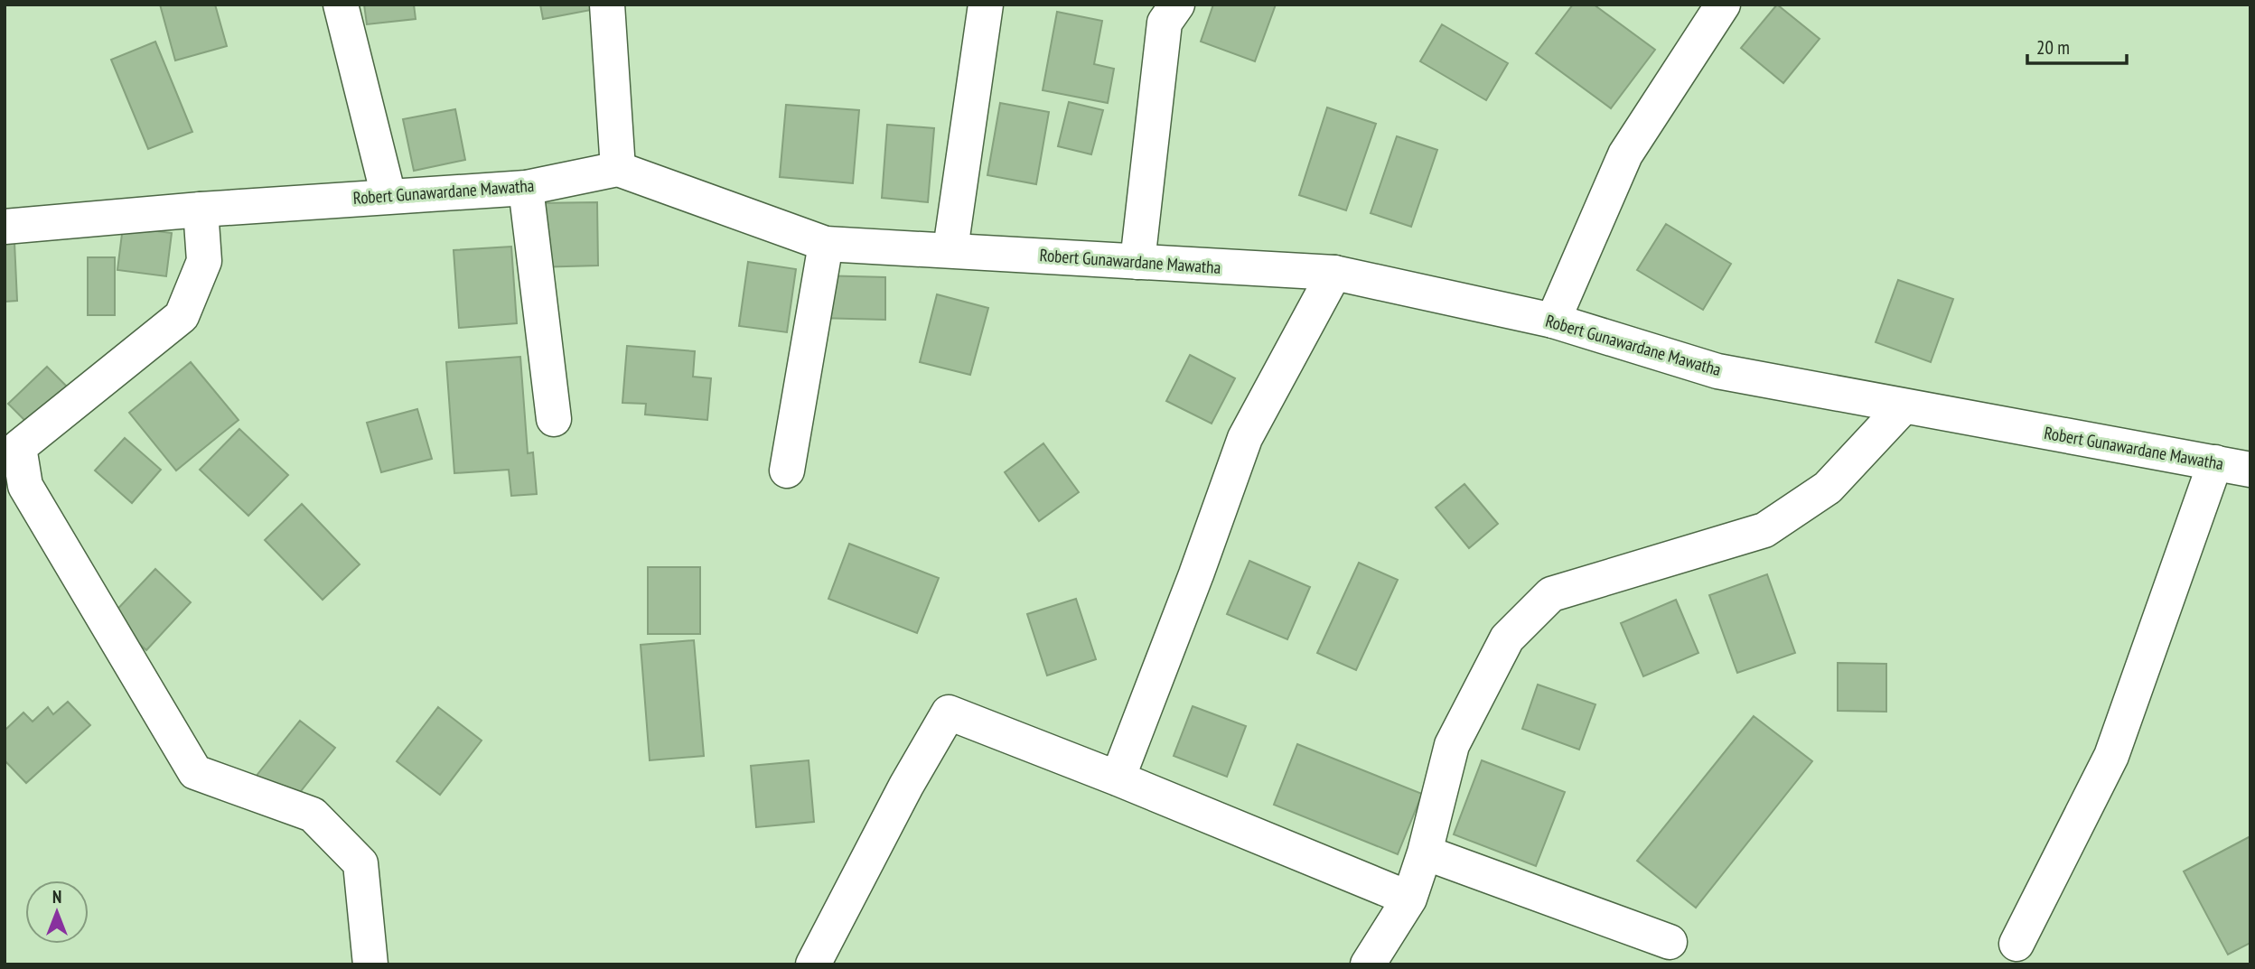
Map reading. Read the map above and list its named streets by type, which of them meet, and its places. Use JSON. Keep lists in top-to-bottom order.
{
  "streets": {
    "street": ["Robert Gunawardane Mawatha"]
  },
  "scale_bar": "20 m",
  "north": "top"
}
